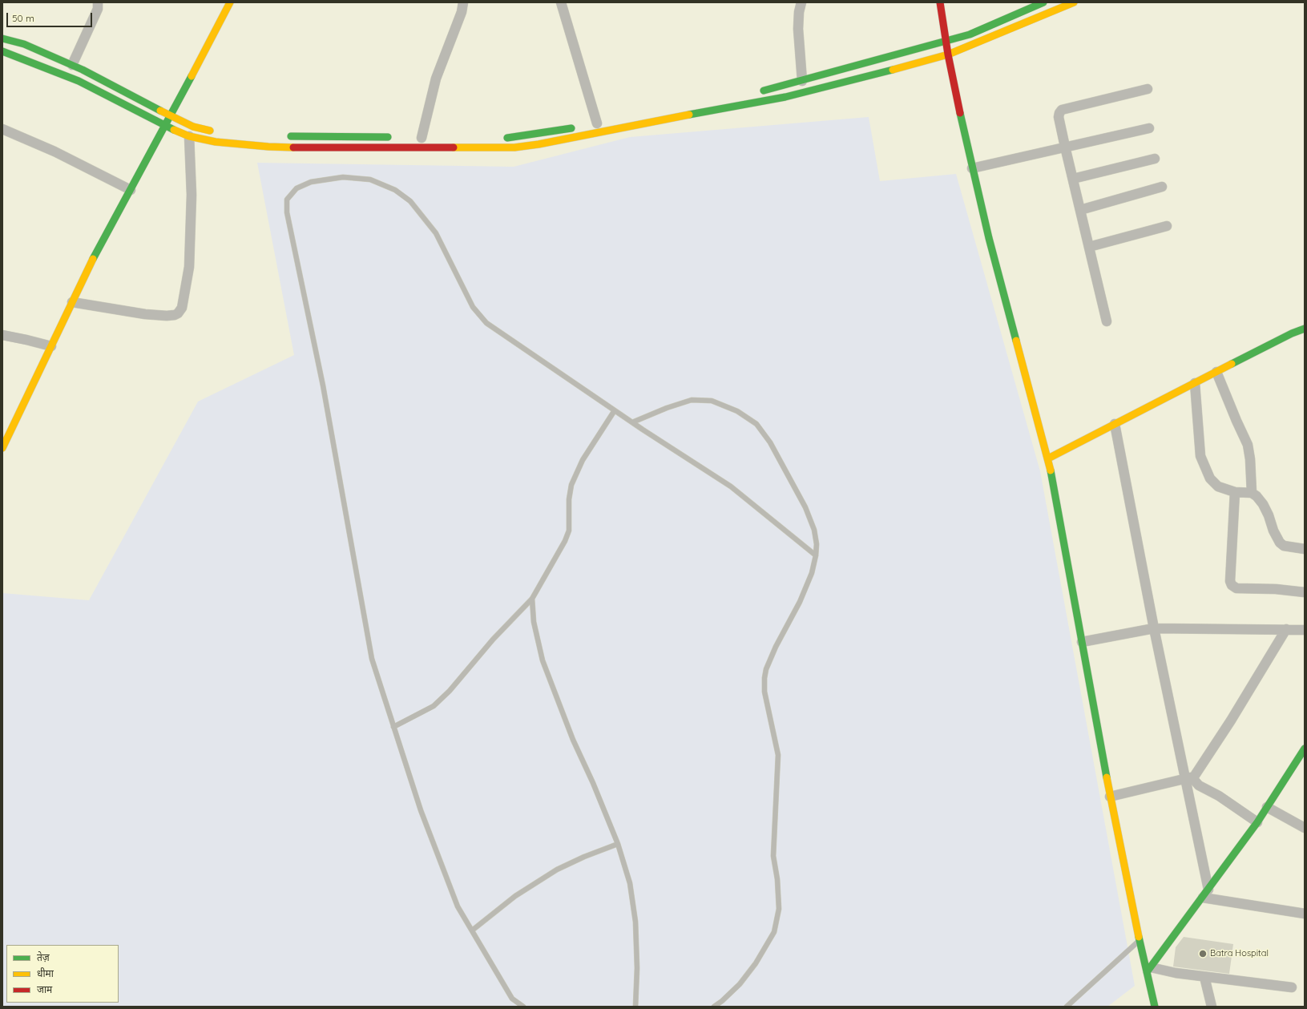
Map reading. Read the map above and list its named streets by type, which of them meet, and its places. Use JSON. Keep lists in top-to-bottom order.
{
  "places": ["Batra Hospital"],
  "legend": ["तेज़", "धीमा", "जाम"],
  "scale_bar": "50 m"
}
